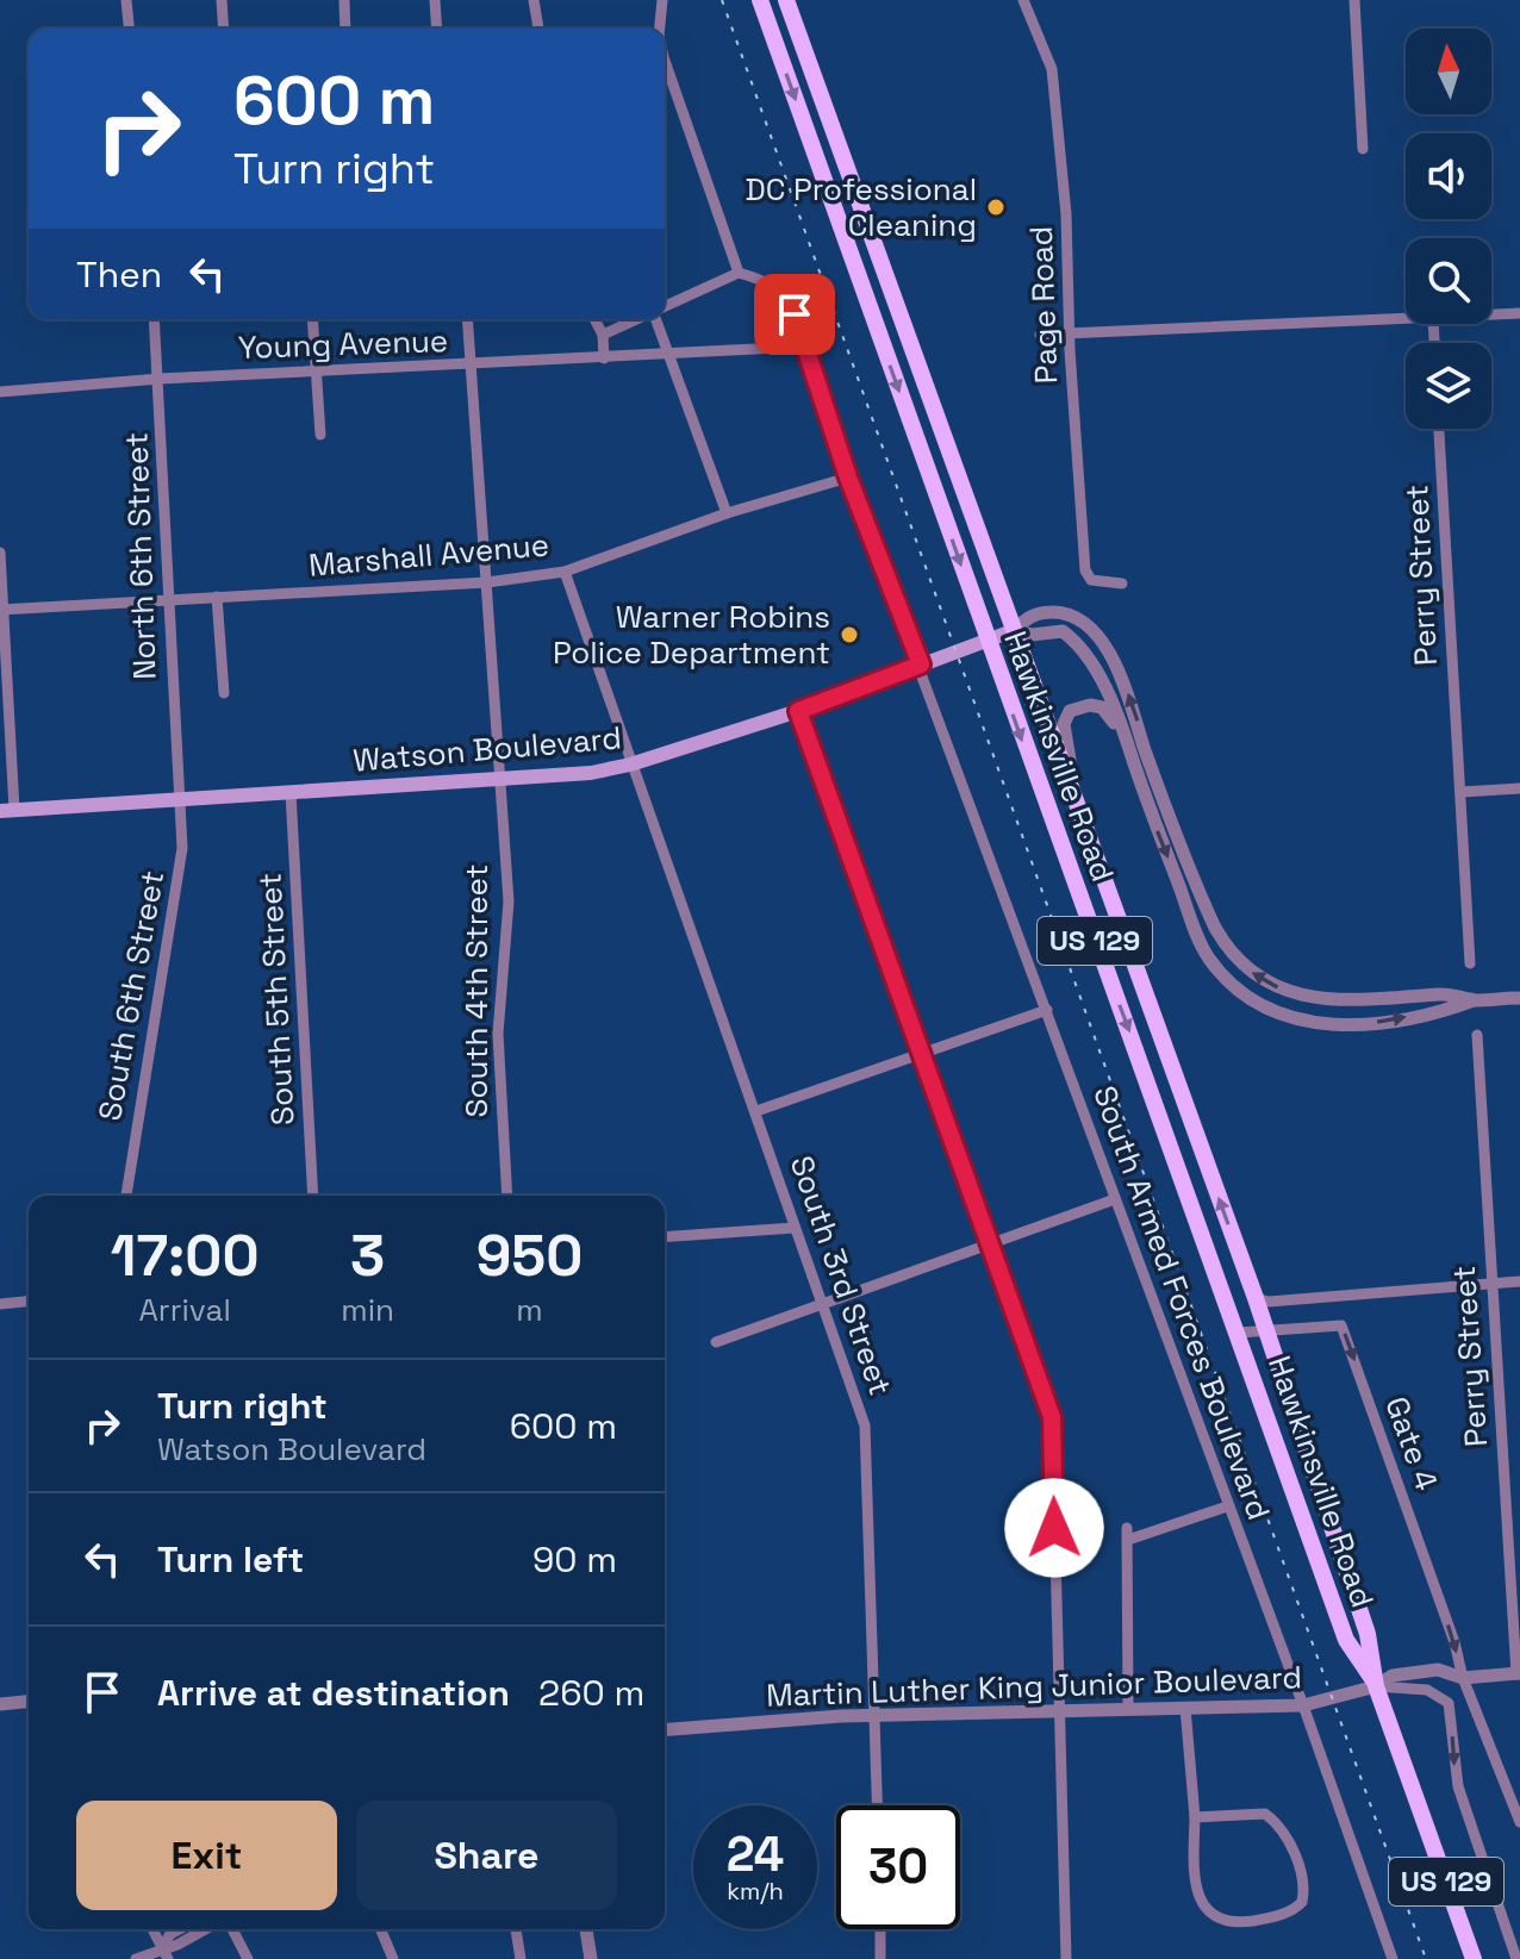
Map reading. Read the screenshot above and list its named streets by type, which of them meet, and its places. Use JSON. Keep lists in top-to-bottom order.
{
  "streets": {
    "main road": ["Watson Boulevard", "Hawkinsville Road", "US 129"],
    "street": [
      "Page Road",
      "Young Avenue",
      "Marshall Avenue",
      "North 6th Street",
      "Perry Street",
      "South 4th Street",
      "South 6th Street",
      "South 5th Street",
      "South 3rd Street",
      "South Armed Forces Boulevard",
      "Gate 4",
      "Martin Luther King Junior Boulevard"
    ]
  },
  "crossings": [
    ["Young Avenue", "North 6th Street"],
    ["Young Avenue", "South 4th Street"],
    ["Young Avenue", "South Armed Forces Boulevard"],
    ["Marshall Avenue", "North 6th Street"],
    ["Marshall Avenue", "South 4th Street"],
    ["Marshall Avenue", "South 3rd Street"],
    ["Marshall Avenue", "South Armed Forces Boulevard"],
    ["North 6th Street", "Watson Boulevard"],
    ["North 6th Street", "South 6th Street"],
    ["Perry Street", "Martin Luther King Junior Boulevard"],
    ["Watson Boulevard", "Hawkinsville Road"],
    ["Watson Boulevard", "South 4th Street"],
    ["Watson Boulevard", "South 6th Street"],
    ["Watson Boulevard", "South 5th Street"],
    ["Watson Boulevard", "South 3rd Street"],
    ["Watson Boulevard", "South Armed Forces Boulevard"],
    ["Hawkinsville Road", "Gate 4"],
    ["Hawkinsville Road", "Martin Luther King Junior Boulevard"],
    ["South 3rd Street", "Martin Luther King Junior Boulevard"],
    ["South Armed Forces Boulevard", "Martin Luther King Junior Boulevard"],
    ["Gate 4", "Martin Luther King Junior Boulevard"]
  ],
  "one_way": ["Gate 4"],
  "places": ["DC Professional Cleaning", "Warner Robins Police Department"],
  "north": "top",
  "page": {
    "turn": ["600 m", "Turn right"],
    "then": "Then",
    "eta": [
      "17:00",
      "Arrival",
      "3",
      "min",
      "950",
      "m"
    ],
    "list": [
      {
        "name": "Turn right",
        "note": "Watson Boulevard",
        "value": "600 m"
      },
      {
        "name": "Turn left",
        "value": "90 m"
      },
      {
        "name": "Arrive at destination",
        "value": "260 m"
      }
    ],
    "buttons": ["Exit", "Share"],
    "speed": "24 km/h",
    "limit": "30"
  }
}
